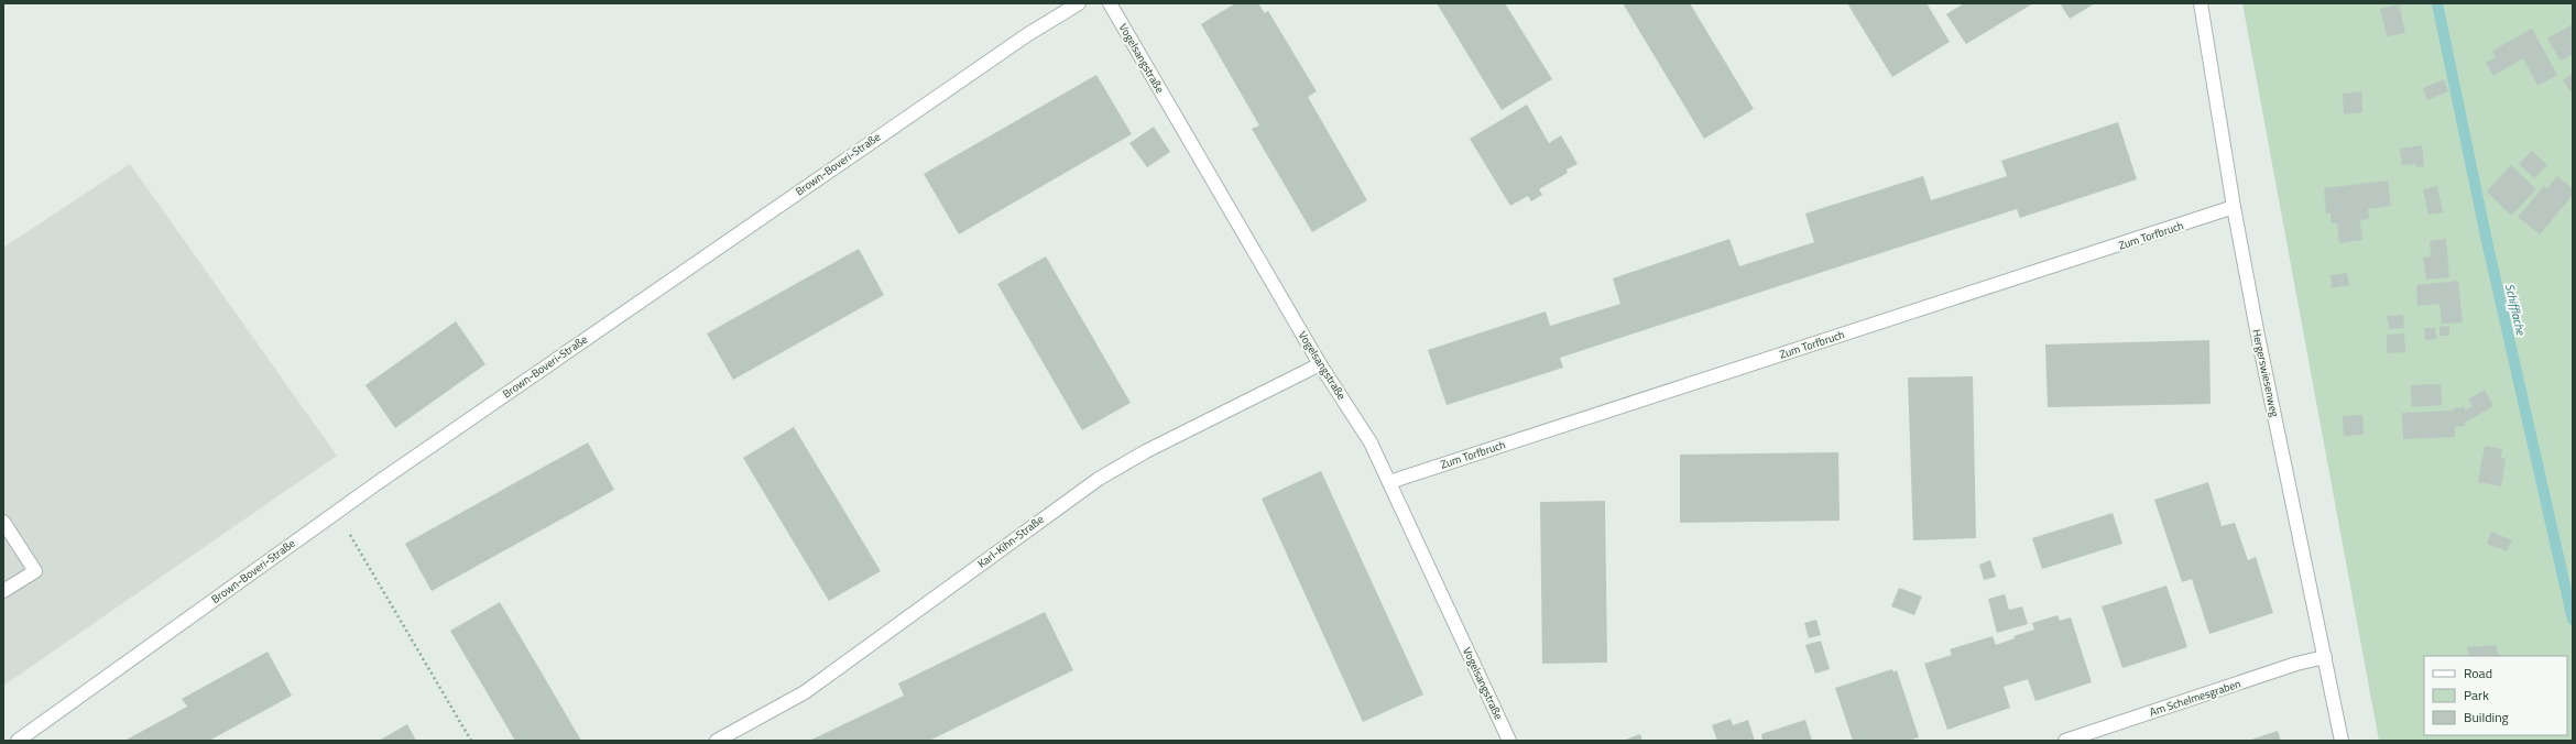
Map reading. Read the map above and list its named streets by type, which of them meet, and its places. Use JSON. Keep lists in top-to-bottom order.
{
  "streets": {
    "street": [
      "Vogelsangstraße",
      "Brown-Boveri-Straße",
      "Zum Torfbruch",
      "Hergerswiesenweg",
      "Karl-Kihn-Straße",
      "Am Schelmesgraben"
    ]
  },
  "crossings": [
    ["Vogelsangstraße", "Zum Torfbruch"],
    ["Vogelsangstraße", "Karl-Kihn-Straße"],
    ["Zum Torfbruch", "Hergerswiesenweg"],
    ["Hergerswiesenweg", "Am Schelmesgraben"]
  ],
  "water": ["Schifflache"],
  "legend": ["Road", "Park", "Building"]
}
